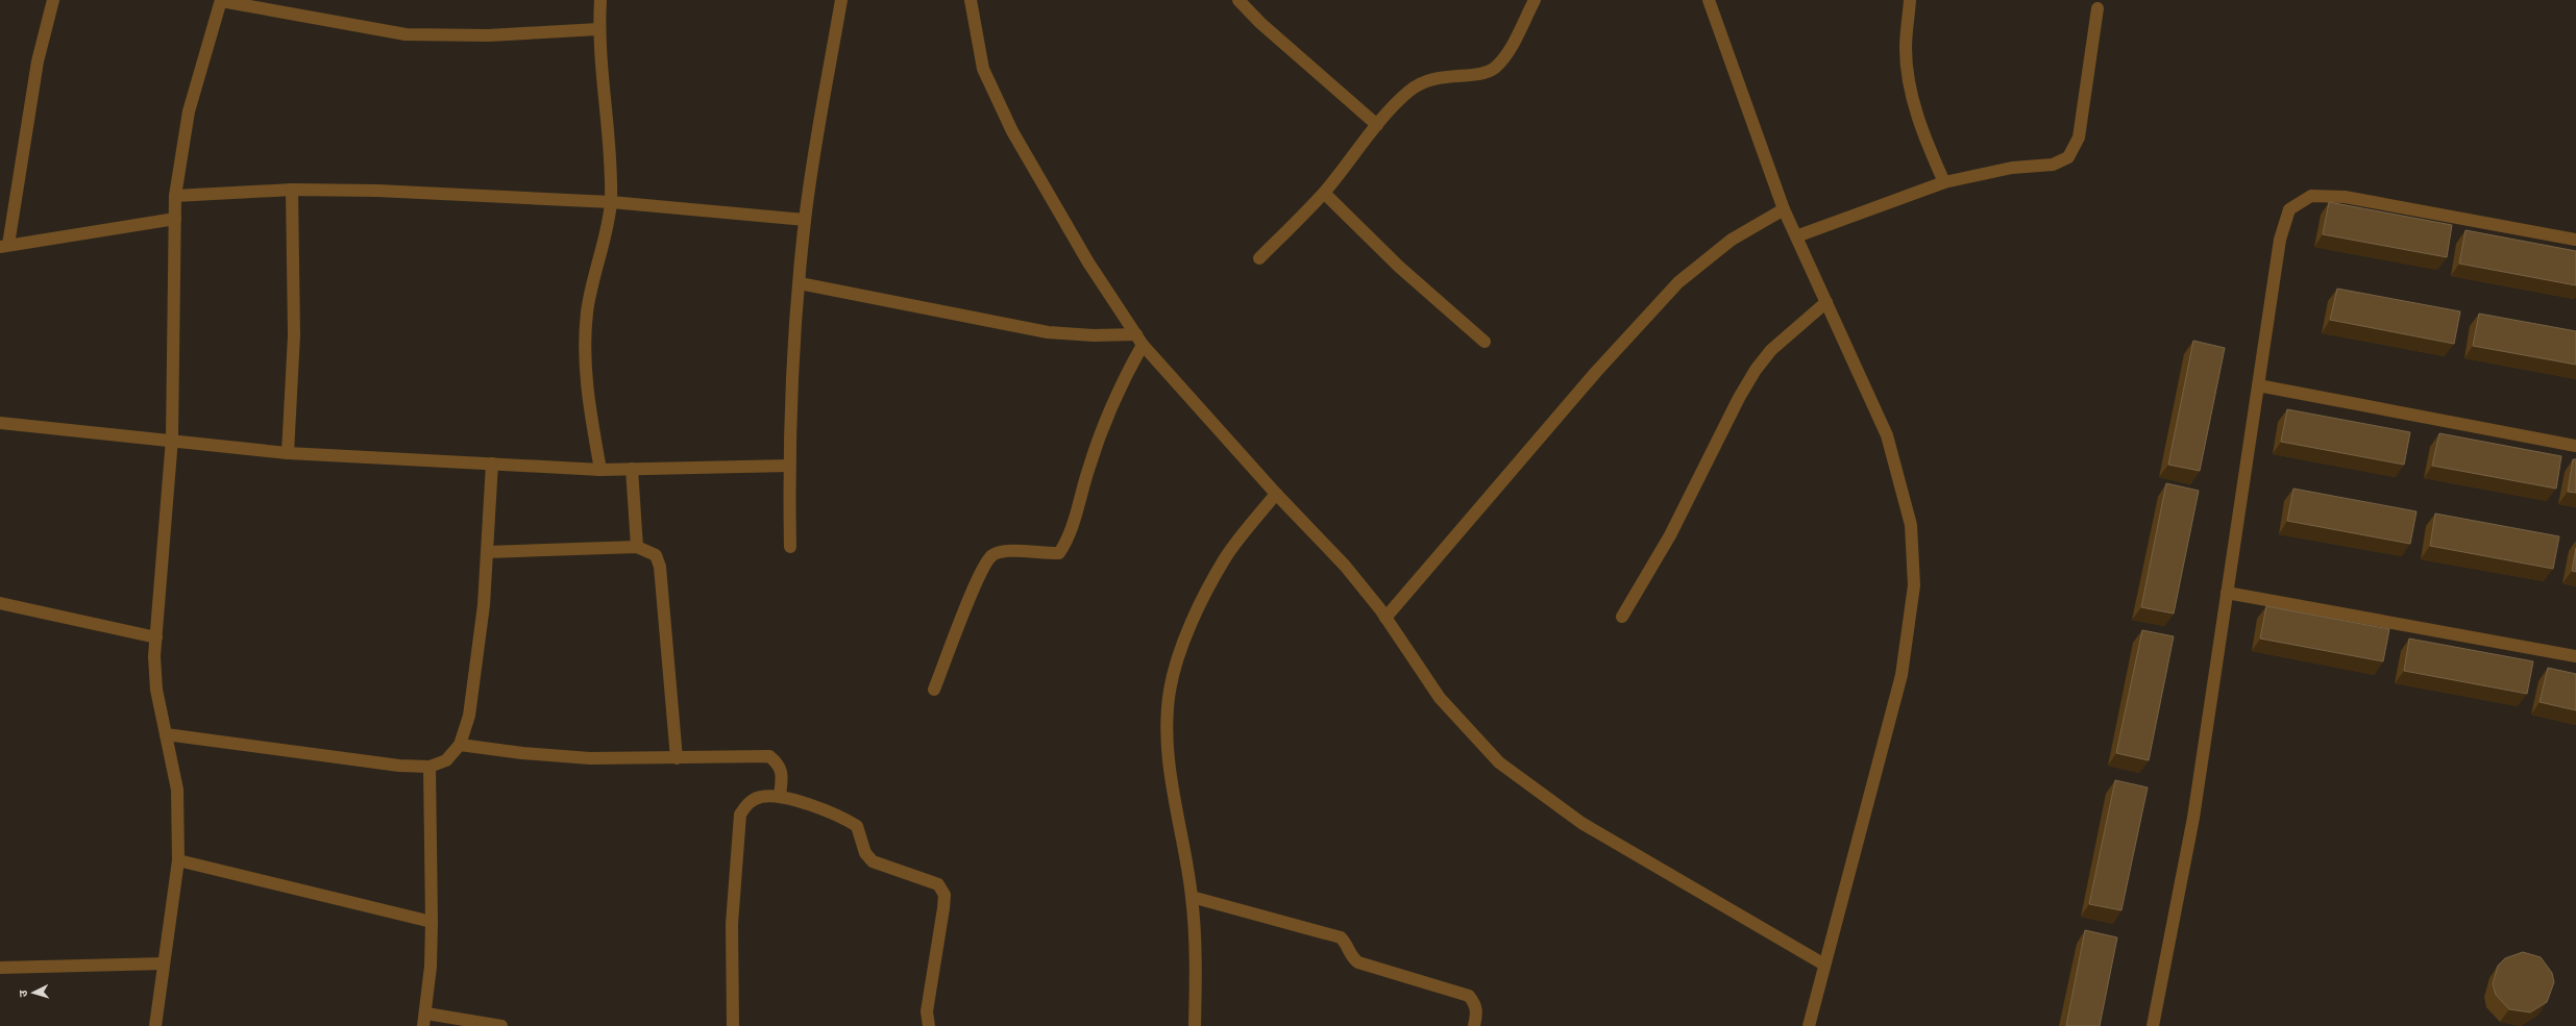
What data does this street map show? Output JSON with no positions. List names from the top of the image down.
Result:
{
  "north": "left"
}
